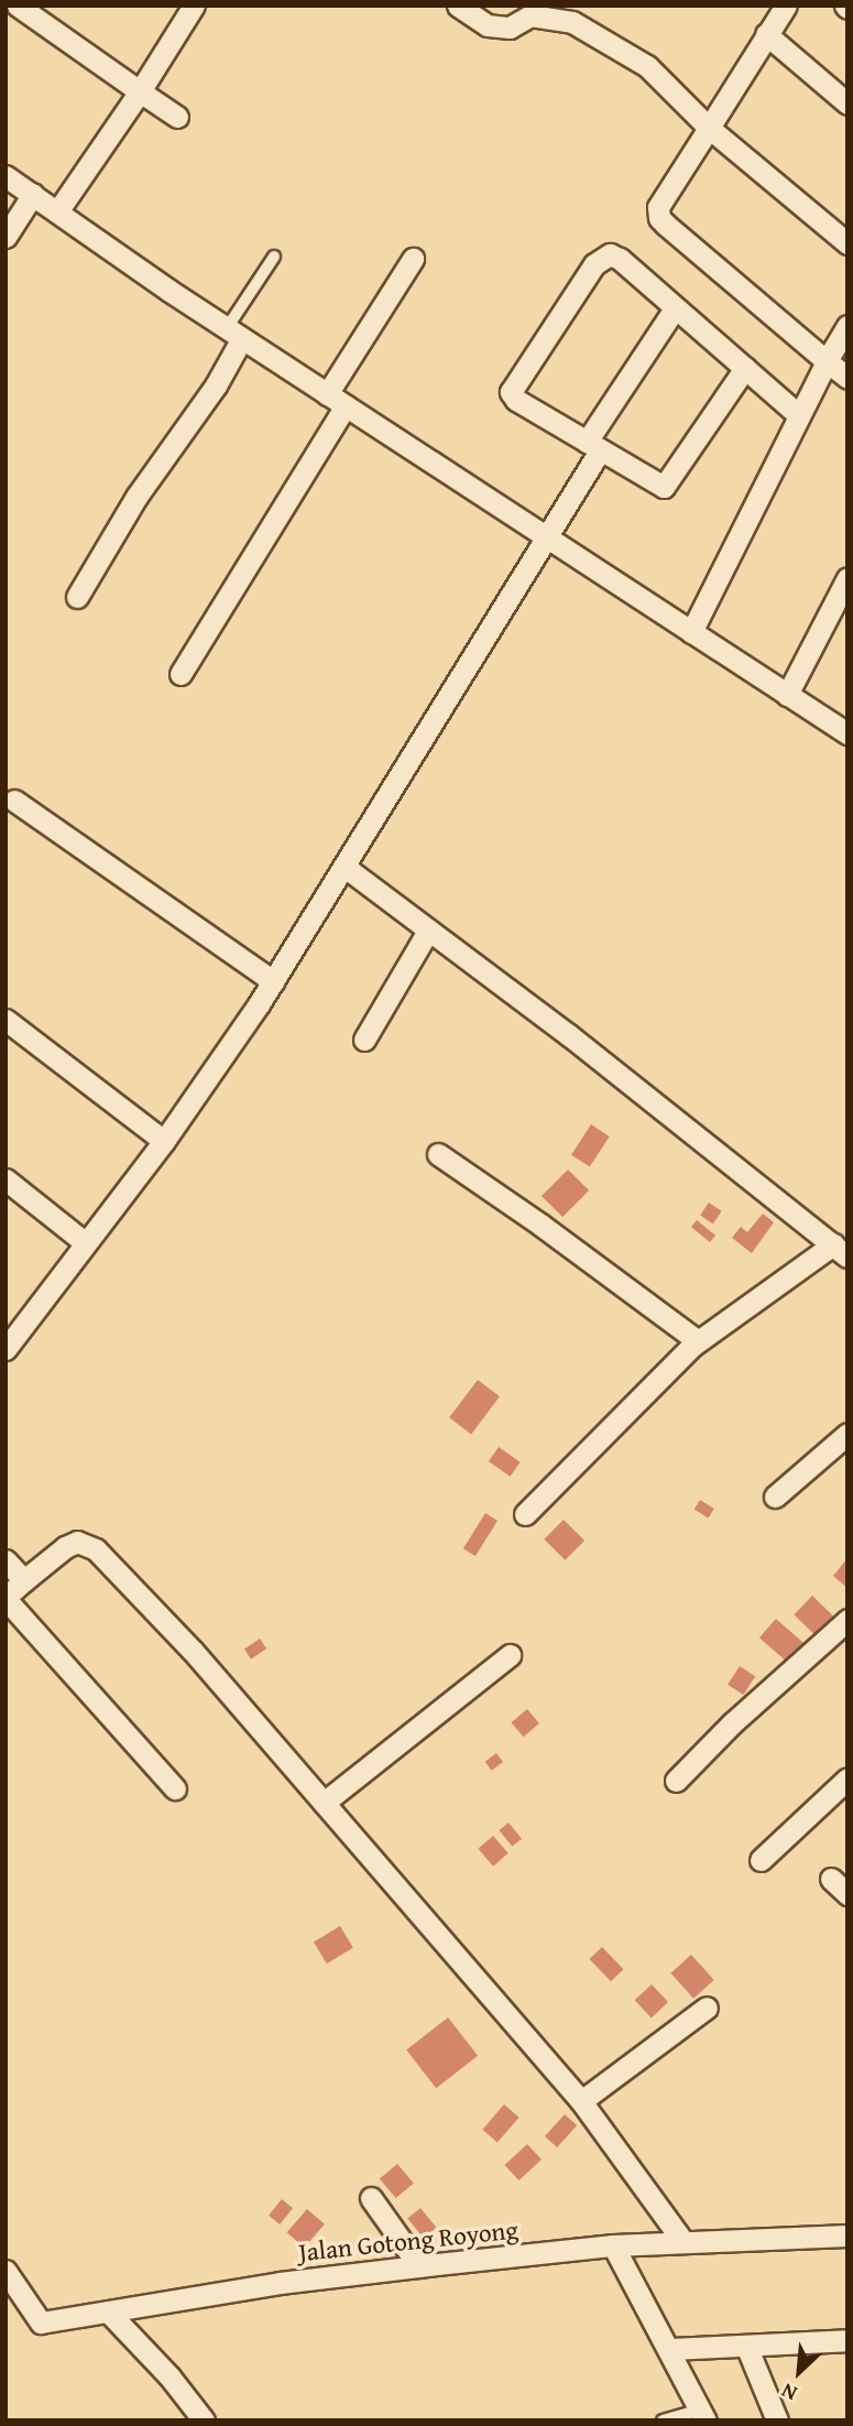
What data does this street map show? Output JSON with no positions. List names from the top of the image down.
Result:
{
  "streets": {
    "street": ["Jalan Gotong Royong"]
  },
  "north": "bottom left"
}
